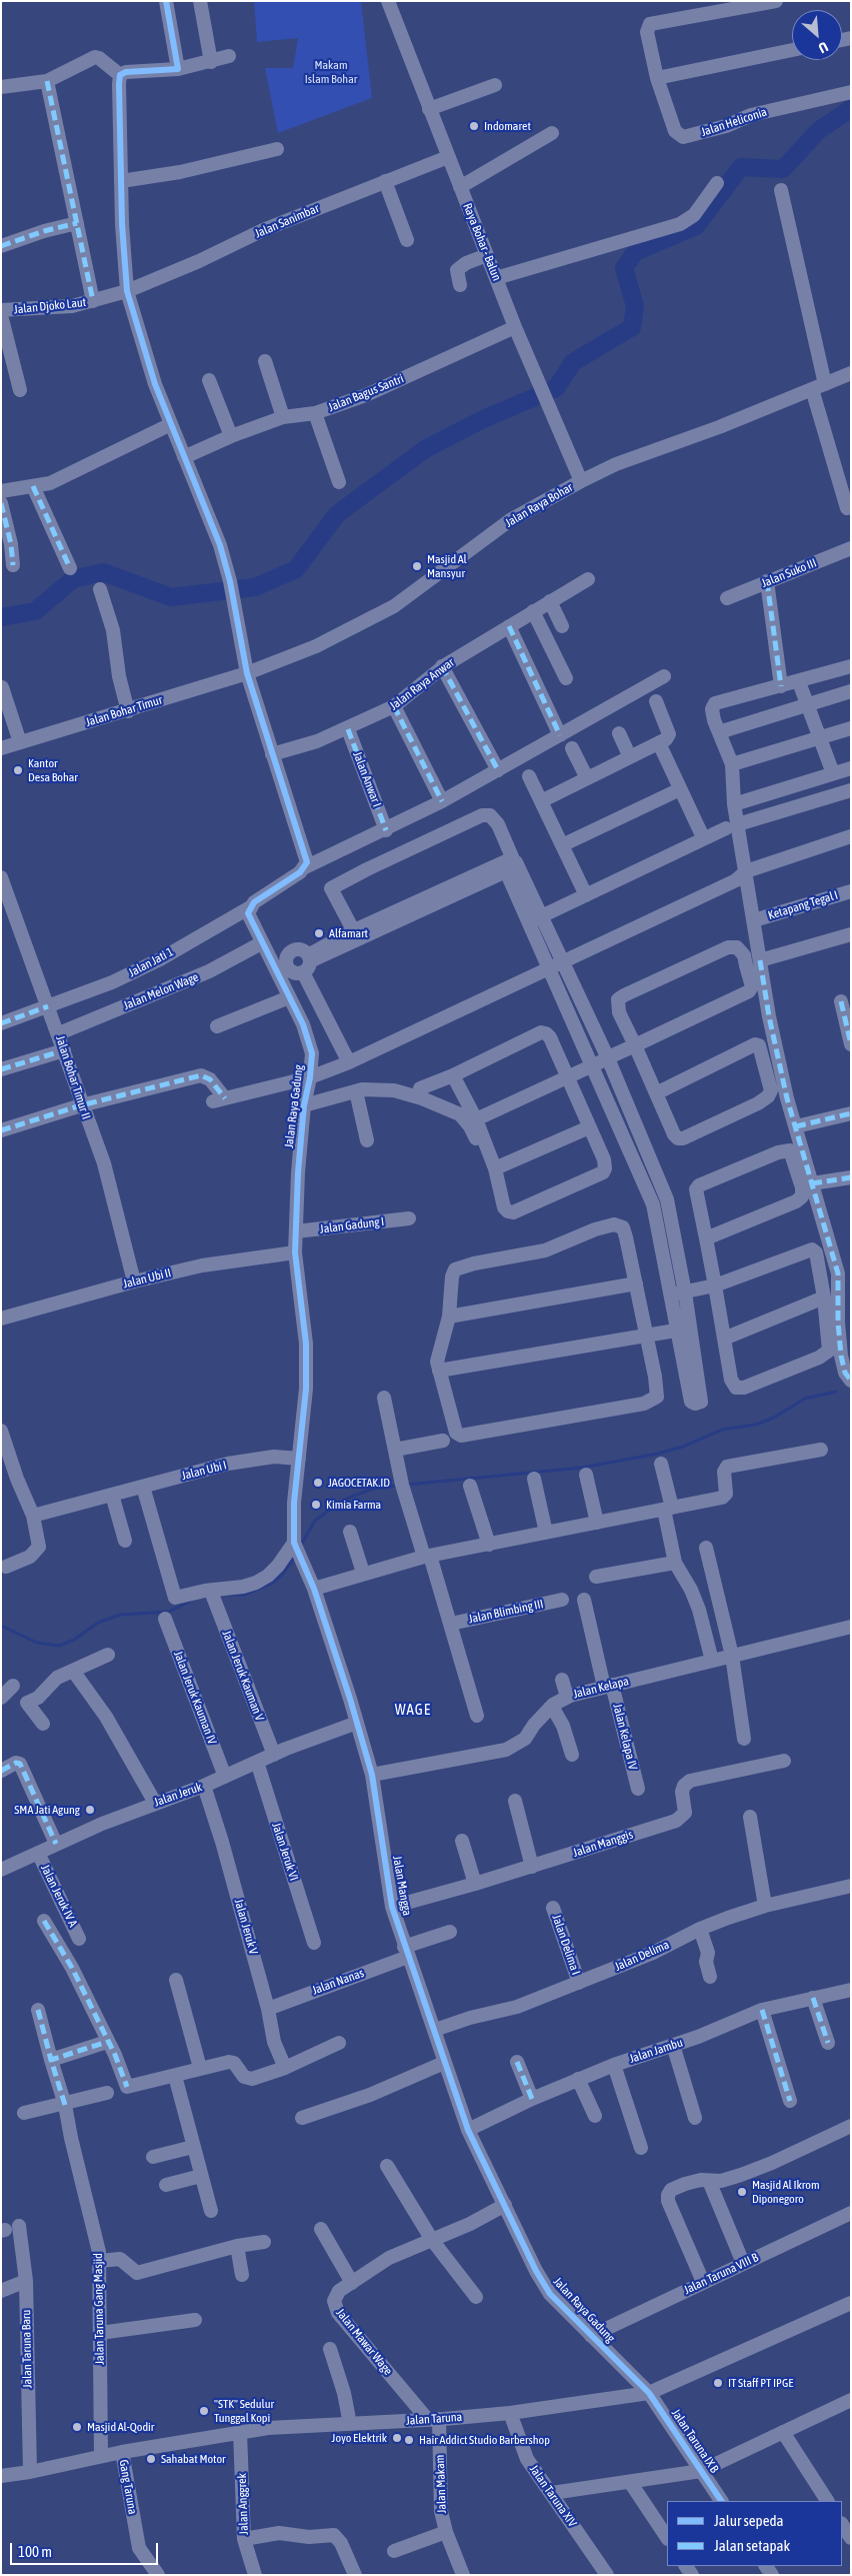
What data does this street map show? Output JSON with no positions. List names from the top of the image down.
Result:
{
  "streets": {
    "street": [
      "Jalan Heliconia",
      "Jalan Sanimbar",
      "Raya Bohar - Balun",
      "Jalan Djoko Laut",
      "Jalan Bagus Santri",
      "Jalan Raya Bohar",
      "Jalan Suko III",
      "Jalan Raya Anwar",
      "Jalan Bohar Timur",
      "Jalan Anwar I",
      "Ketapang Tegal I",
      "Jalan Jati 1",
      "Jalan Melon Wage",
      "Jalan Bohar Timur II",
      "Jalan Raya Gadung",
      "Jalan Gadung I",
      "Jalan Ubi II",
      "Jalan Ubi I",
      "Jalan Blimbing III",
      "Jalan Jeruk Kauman V",
      "Jalan Kelapa",
      "Jalan Jeruk Kauman IV",
      "Jalan Kelapa IV",
      "Jalan Jeruk",
      "Jalan Manggis",
      "Jalan Jeruk VI",
      "Jalan Mangga",
      "Jalan Jeruk IV A",
      "Jalan Jeruk V",
      "Jalan Delima I",
      "Jalan Delima",
      "Jalan Nanas",
      "Jalan Jambu",
      "Jalan Taruna VIII B",
      "Jalan Taruna Gang Masjid",
      "Jalan Mawar Wage",
      "Jalan Taruna Baru",
      "Jalan Taruna",
      "Jalan Taruna IX B",
      "Jalan Makam",
      "Gang Taruna",
      "Jalan Taruna XIV",
      "Jalan Anggrek"
    ]
  },
  "crossings": [
    ["Jalan Sanimbar", "Raya Bohar - Balun"],
    ["Jalan Sanimbar", "Jalan Djoko Laut"],
    ["Raya Bohar - Balun", "Jalan Bagus Santri"],
    ["Raya Bohar - Balun", "Jalan Raya Bohar"],
    ["Jalan Raya Bohar", "Jalan Bohar Timur"],
    ["Jalan Raya Anwar", "Jalan Anwar I"],
    ["Jalan Jati 1", "Jalan Bohar Timur II"],
    ["Jalan Jati 1", "Jalan Raya Gadung"],
    ["Jalan Melon Wage", "Jalan Bohar Timur II"],
    ["Jalan Melon Wage", "Jalan Raya Gadung"],
    ["Jalan Bohar Timur II", "Jalan Ubi II"],
    ["Jalan Raya Gadung", "Jalan Gadung I"],
    ["Jalan Raya Gadung", "Jalan Ubi II"],
    ["Jalan Raya Gadung", "Jalan Ubi I"],
    ["Jalan Raya Gadung", "Jalan Mangga"],
    ["Jalan Raya Gadung", "Jalan Taruna VIII B"],
    ["Jalan Raya Gadung", "Jalan Mawar Wage"],
    ["Jalan Raya Gadung", "Jalan Taruna"],
    ["Jalan Raya Gadung", "Jalan Taruna IX B"],
    ["Jalan Jeruk Kauman V", "Jalan Jeruk"],
    ["Jalan Kelapa", "Jalan Kelapa IV"],
    ["Jalan Kelapa", "Jalan Mangga"],
    ["Jalan Jeruk Kauman IV", "Jalan Jeruk"],
    ["Jalan Jeruk", "Jalan Jeruk VI"],
    ["Jalan Jeruk", "Jalan Mangga"],
    ["Jalan Jeruk", "Jalan Jeruk IV A"],
    ["Jalan Jeruk", "Jalan Jeruk V"],
    ["Jalan Manggis", "Jalan Mangga"],
    ["Jalan Mangga", "Jalan Delima"],
    ["Jalan Mangga", "Jalan Nanas"],
    ["Jalan Mangga", "Jalan Jambu"],
    ["Jalan Mangga", "Jalan Mawar Wage"],
    ["Jalan Jeruk V", "Jalan Nanas"],
    ["Jalan Delima I", "Jalan Delima"],
    ["Jalan Taruna Gang Masjid", "Jalan Taruna"],
    ["Jalan Mawar Wage", "Jalan Taruna"],
    ["Jalan Mawar Wage", "Jalan Makam"],
    ["Jalan Taruna Baru", "Jalan Taruna"],
    ["Jalan Taruna", "Jalan Taruna IX B"],
    ["Jalan Taruna", "Jalan Makam"],
    ["Jalan Taruna", "Gang Taruna"],
    ["Jalan Taruna", "Jalan Taruna XIV"],
    ["Jalan Taruna", "Jalan Anggrek"]
  ],
  "districts": ["WAGE"],
  "parks": ["Makam Islam Bohar"],
  "places": [
    "Indomaret",
    "Masjid Al Mansyur",
    "Kantor Desa Bohar",
    "Alfamart",
    "JAGOCETAK.ID",
    "Kimia Farma",
    "SMA Jati Agung",
    "Masjid Al Ikrom Diponegoro",
    "IT Staff PT IPGE",
    "\"STK\" Sedulur Tunggal Kopi",
    "Masjid Al-Qodir",
    "Joyo Elektrik",
    "Hair Addict Studio Barbershop",
    "Sahabat Motor"
  ],
  "legend": ["Jalur sepeda", "Jalan setapak"],
  "scale_bar": "100 m",
  "north": "bottom right"
}
